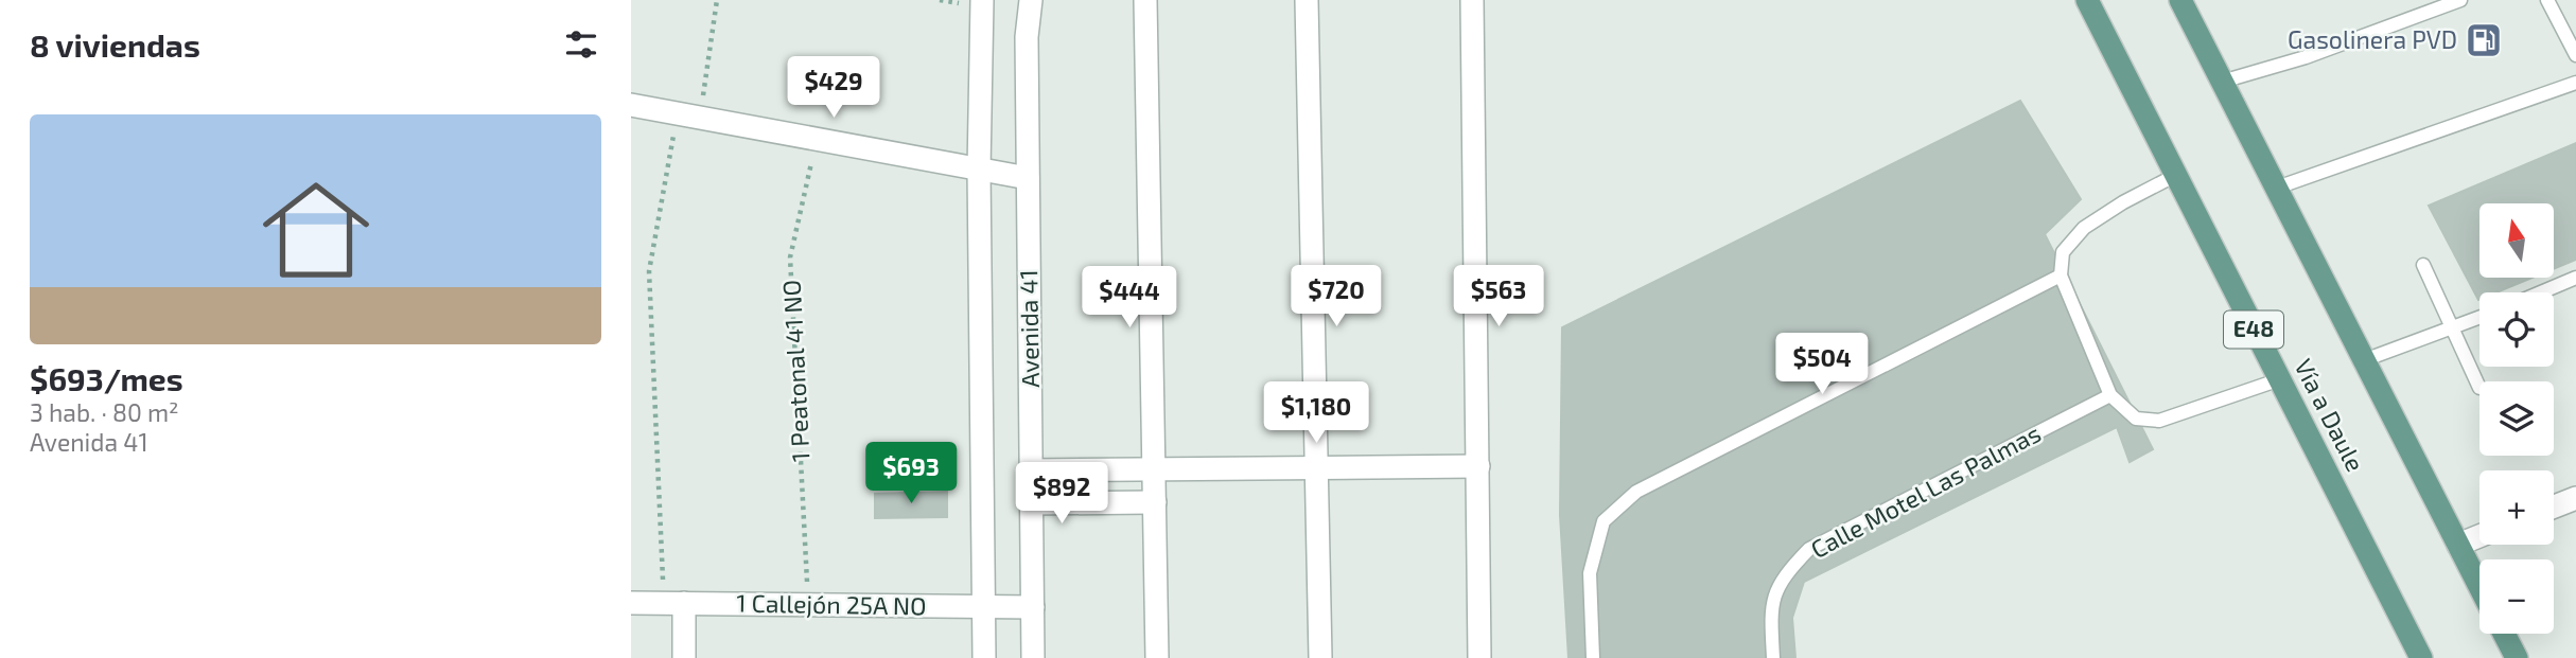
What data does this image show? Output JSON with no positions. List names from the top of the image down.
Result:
{
  "streets": {
    "main road": ["E48", "Vía a Daule"],
    "street": ["Avenida 41", "1 Callejón 25A NO"],
    "lane": ["Calle Motel Las Palmas"],
    "path": ["1 Peatonal 41 NO"]
  },
  "crossings": [
    ["Avenida 41", "1 Callejón 25A NO"],
    ["1 Peatonal 41 NO", "1 Callejón 25A NO"]
  ],
  "places": {
    "fuel station": ["Gasolinera PVD"]
  },
  "north": "top",
  "page": {
    "heading": "8 viviendas",
    "price": [
      "$429",
      "$720",
      "$563",
      "$444",
      "$504",
      "$1,180",
      "$693",
      "$892"
    ],
    "list": [
      {
        "name": "$693/mes",
        "note": "3 hab. · 80 m² · Avenida 41"
      }
    ],
    "map_buttons": ["+", "−"]
  }
}
